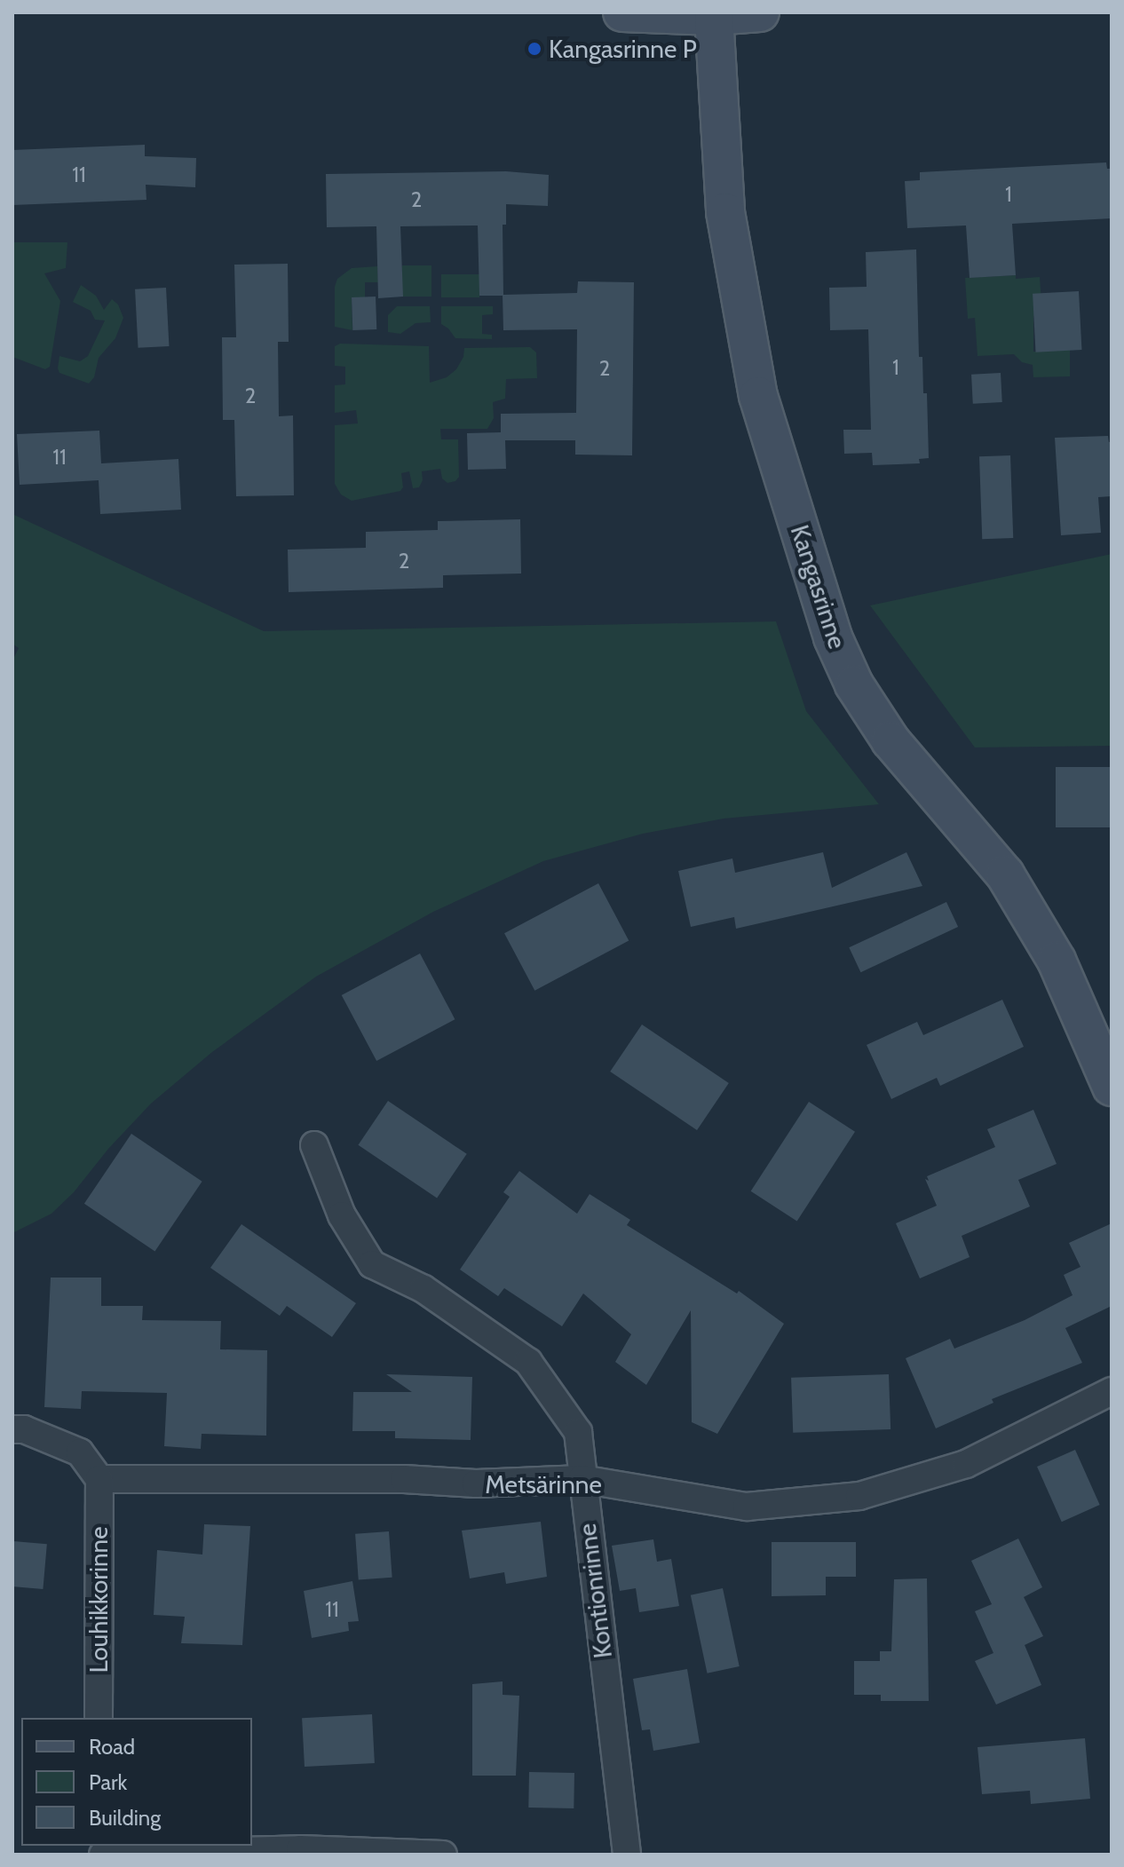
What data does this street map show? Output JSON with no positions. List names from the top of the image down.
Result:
{
  "streets": {
    "street": [
      "Kangasrinne",
      "Metsärinne",
      "Kontionrinne",
      "Louhikkorinne"
    ]
  },
  "crossings": [
    ["Metsärinne", "Kontionrinne"],
    ["Metsärinne", "Louhikkorinne"]
  ],
  "places": ["Kangasrinne P"],
  "house_numbers": [
    "11",
    "1",
    "2",
    "1",
    "2",
    "2",
    "11",
    "2",
    "11"
  ],
  "legend": ["Road", "Park", "Building"]
}
